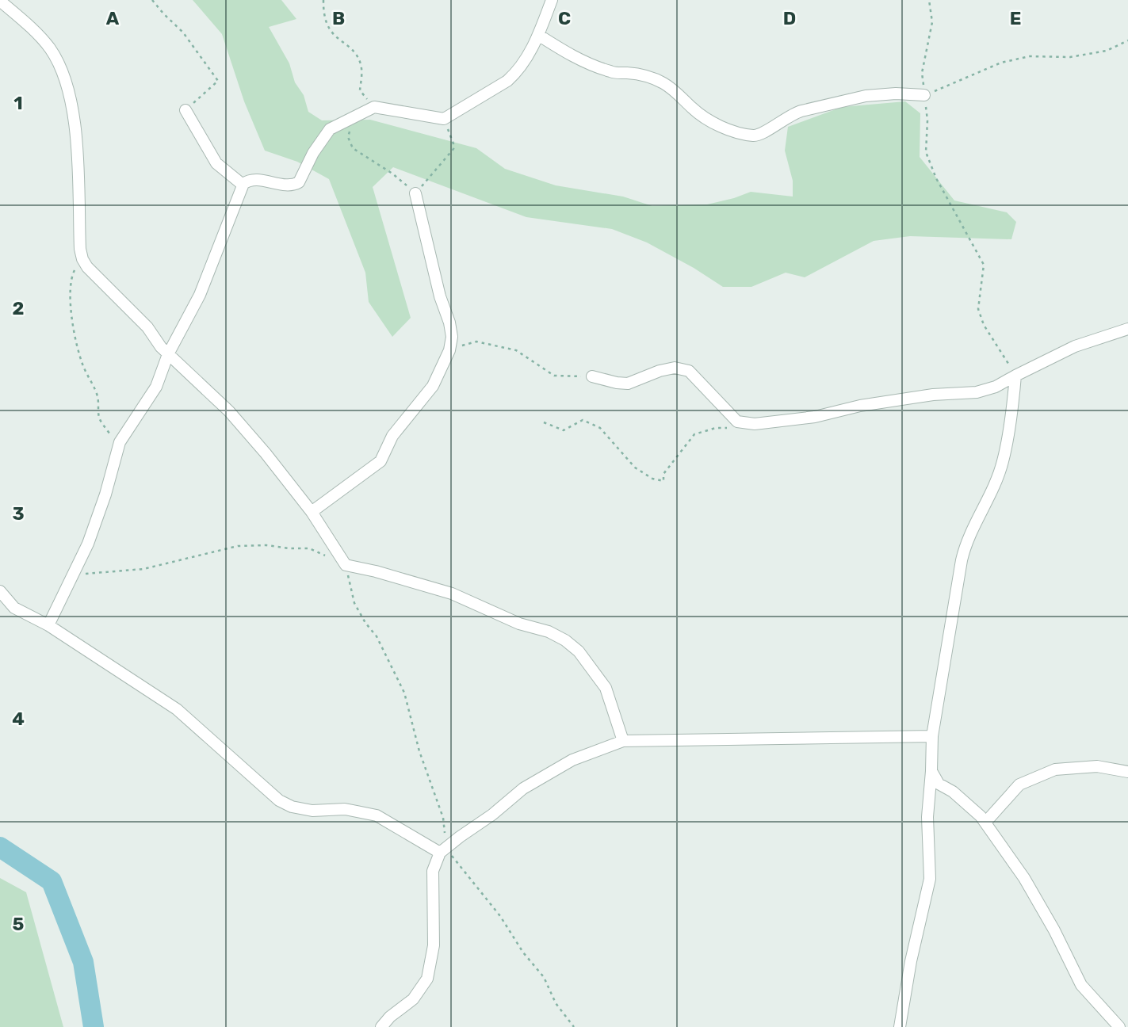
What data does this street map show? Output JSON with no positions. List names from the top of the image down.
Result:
{
  "grid": {
    "columns": [
      "A",
      "B",
      "C",
      "D",
      "E"
    ],
    "rows": [
      "1",
      "2",
      "3",
      "4",
      "5"
    ]
  }
}
